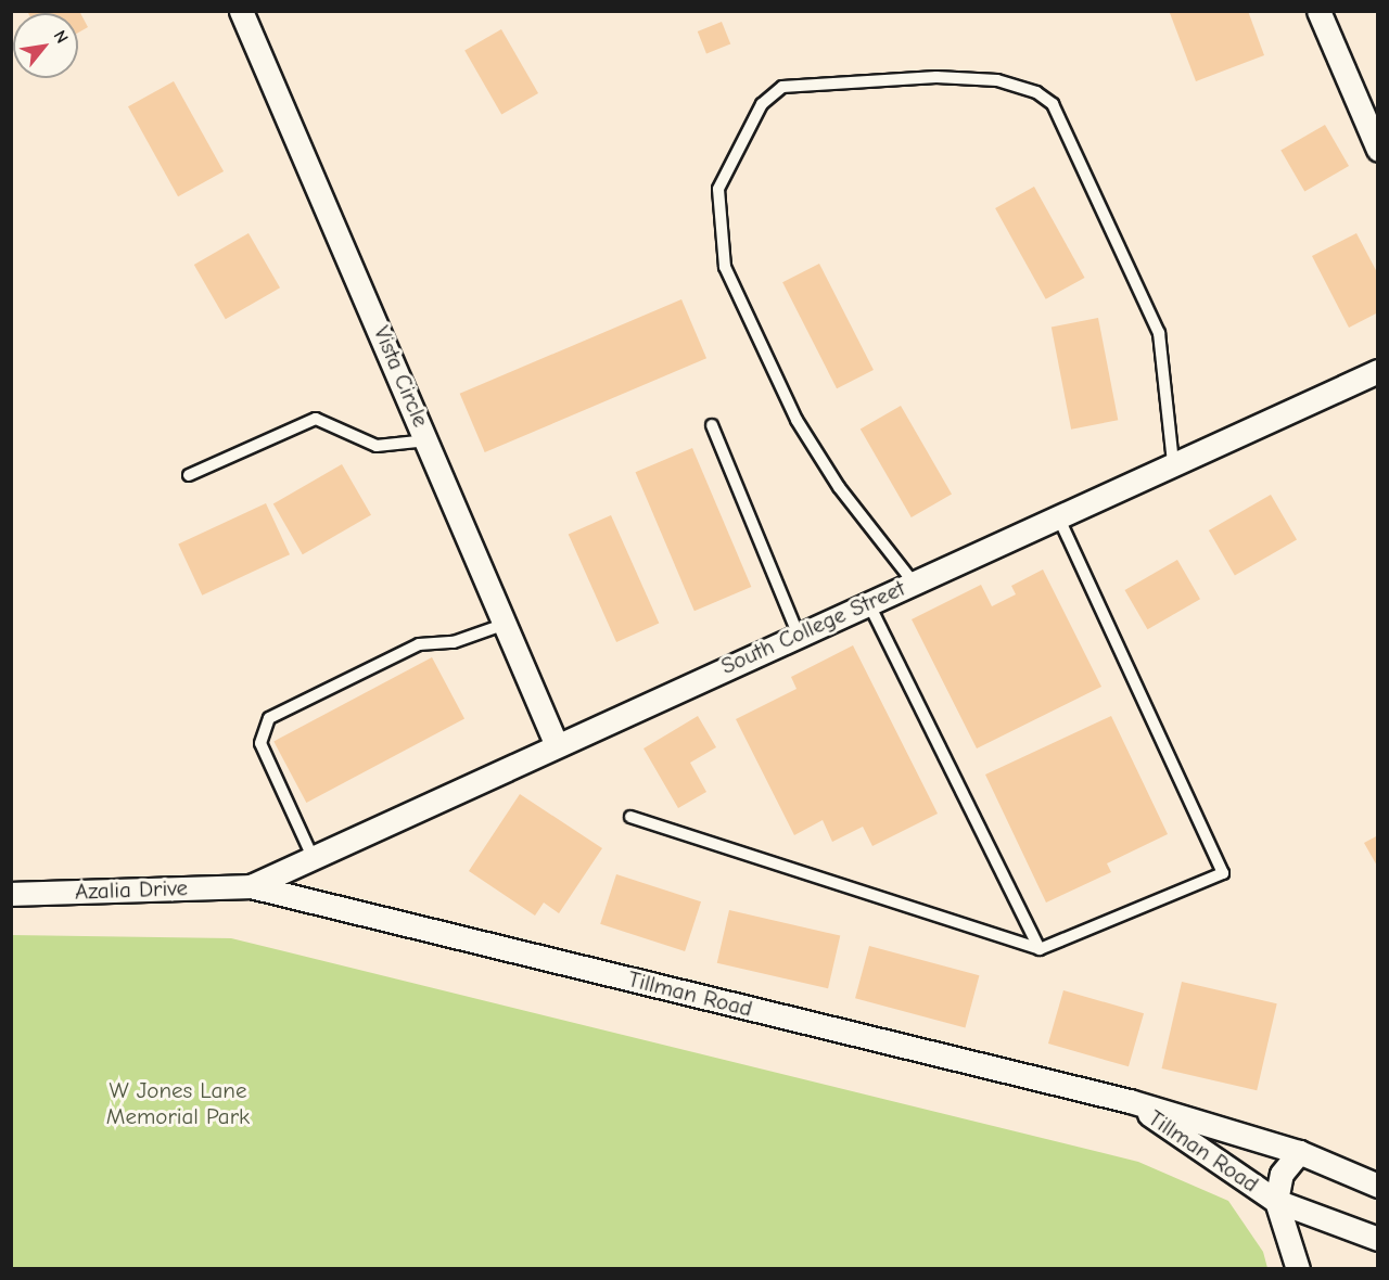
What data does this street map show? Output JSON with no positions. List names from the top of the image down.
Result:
{
  "streets": {
    "street": [
      "Vista Circle",
      "South College Street",
      "Azalia Drive",
      "Tillman Road"
    ]
  },
  "crossings": [
    ["Vista Circle", "South College Street"],
    ["South College Street", "Azalia Drive"],
    ["South College Street", "Tillman Road"],
    ["Azalia Drive", "Tillman Road"]
  ],
  "parks": ["W Jones Lane Memorial Park"],
  "north": "top right"
}
